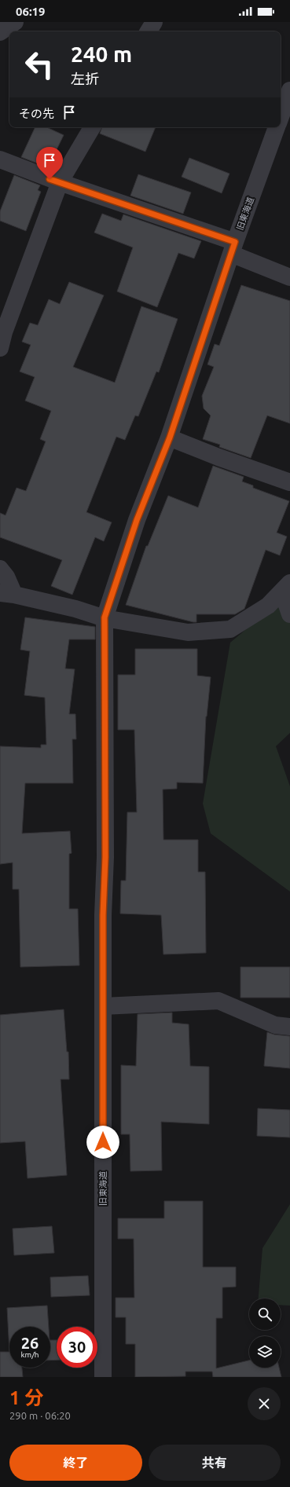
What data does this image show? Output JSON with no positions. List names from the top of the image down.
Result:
{
  "streets": {
    "street": ["旧東海道"]
  },
  "page": {
    "status": "06:19",
    "turn": ["240 m", "左折"],
    "then": "その先",
    "speed": "26 km/h",
    "limit": "30",
    "heading": ["1 分", "290 m · 06:20"],
    "buttons": ["終了", "共有"]
  }
}
